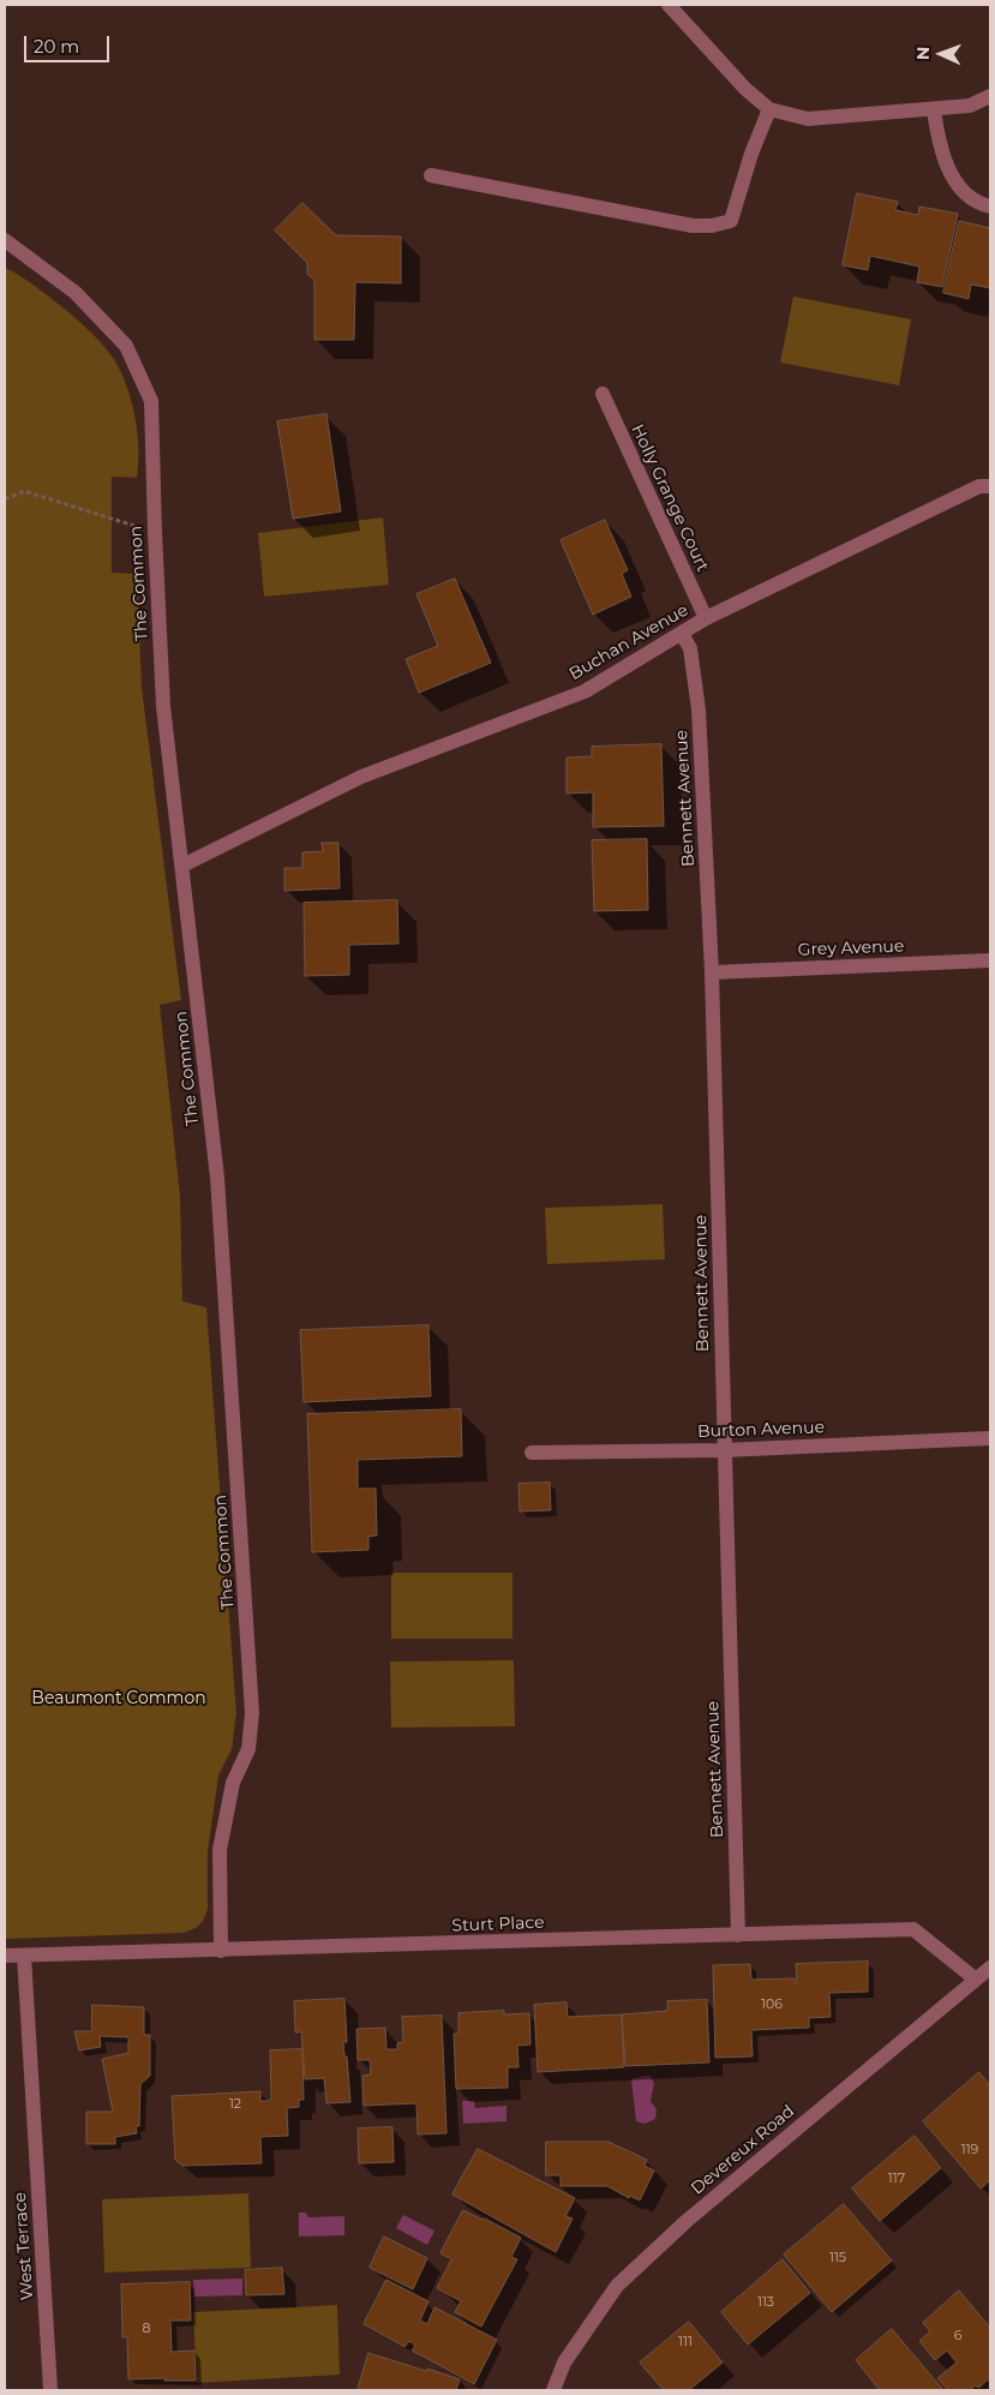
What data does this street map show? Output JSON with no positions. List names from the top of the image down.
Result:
{
  "streets": {
    "street": [
      "Holly Grange Court",
      "The Common",
      "Buchan Avenue",
      "Bennett Avenue",
      "Grey Avenue",
      "Burton Avenue",
      "Sturt Place",
      "Devereux Road",
      "West Terrace"
    ]
  },
  "crossings": [
    ["Holly Grange Court", "Buchan Avenue"],
    ["The Common", "Buchan Avenue"],
    ["The Common", "Sturt Place"],
    ["Buchan Avenue", "Bennett Avenue"],
    ["Bennett Avenue", "Grey Avenue"],
    ["Bennett Avenue", "Burton Avenue"],
    ["Bennett Avenue", "Sturt Place"],
    ["Sturt Place", "Devereux Road"],
    ["Sturt Place", "West Terrace"]
  ],
  "parks": ["Beaumont Common"],
  "house_numbers": [
    "106",
    "12",
    "119",
    "117",
    "115",
    "113",
    "8",
    "6",
    "111"
  ],
  "scale_bar": "20 m",
  "north": "left"
}
